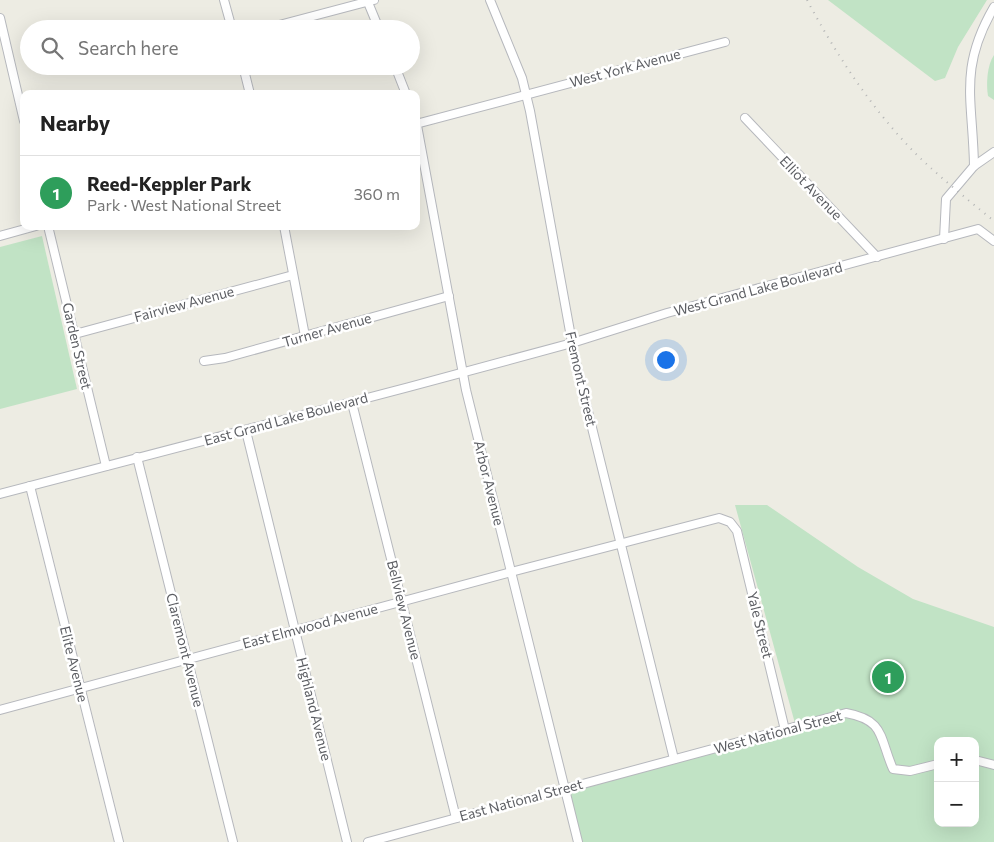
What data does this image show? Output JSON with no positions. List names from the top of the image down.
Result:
{
  "streets": {
    "street": [
      "West York Avenue",
      "Elliot Avenue",
      "West Grand Lake Boulevard",
      "Fairview Avenue",
      "Turner Avenue",
      "Garden Street",
      "Fremont Street",
      "East Grand Lake Boulevard",
      "Arbor Avenue",
      "Bellview Avenue",
      "Yale Street",
      "East Elmwood Avenue",
      "Claremont Avenue",
      "Elite Avenue",
      "Highland Avenue",
      "West National Street",
      "East National Street"
    ]
  },
  "crossings": [
    ["West York Avenue", "Fremont Street"],
    ["Elliot Avenue", "West Grand Lake Boulevard"],
    ["West Grand Lake Boulevard", "Fremont Street"],
    ["West Grand Lake Boulevard", "East Grand Lake Boulevard"],
    ["Fairview Avenue", "Garden Street"],
    ["Turner Avenue", "Arbor Avenue"],
    ["Garden Street", "East Grand Lake Boulevard"],
    ["Fremont Street", "East Grand Lake Boulevard"],
    ["Fremont Street", "East Elmwood Avenue"],
    ["Fremont Street", "West National Street"],
    ["Fremont Street", "East National Street"],
    ["East Grand Lake Boulevard", "Arbor Avenue"],
    ["East Grand Lake Boulevard", "Bellview Avenue"],
    ["East Grand Lake Boulevard", "Claremont Avenue"],
    ["East Grand Lake Boulevard", "Elite Avenue"],
    ["East Grand Lake Boulevard", "Highland Avenue"],
    ["Arbor Avenue", "East Elmwood Avenue"],
    ["Arbor Avenue", "East National Street"],
    ["Bellview Avenue", "East Elmwood Avenue"],
    ["Bellview Avenue", "East National Street"],
    ["Yale Street", "East Elmwood Avenue"],
    ["Yale Street", "West National Street"],
    ["East Elmwood Avenue", "Claremont Avenue"],
    ["East Elmwood Avenue", "Elite Avenue"],
    ["East Elmwood Avenue", "Highland Avenue"],
    ["West National Street", "East National Street"]
  ],
  "page": {
    "search": "Search here",
    "heading": "Nearby",
    "list": [
      {
        "mark": "1",
        "name": "Reed-Keppler Park",
        "note": "Park · West National Street",
        "value": "360 m"
      }
    ],
    "pins": "1",
    "map_buttons": ["+", "−"]
  }
}
